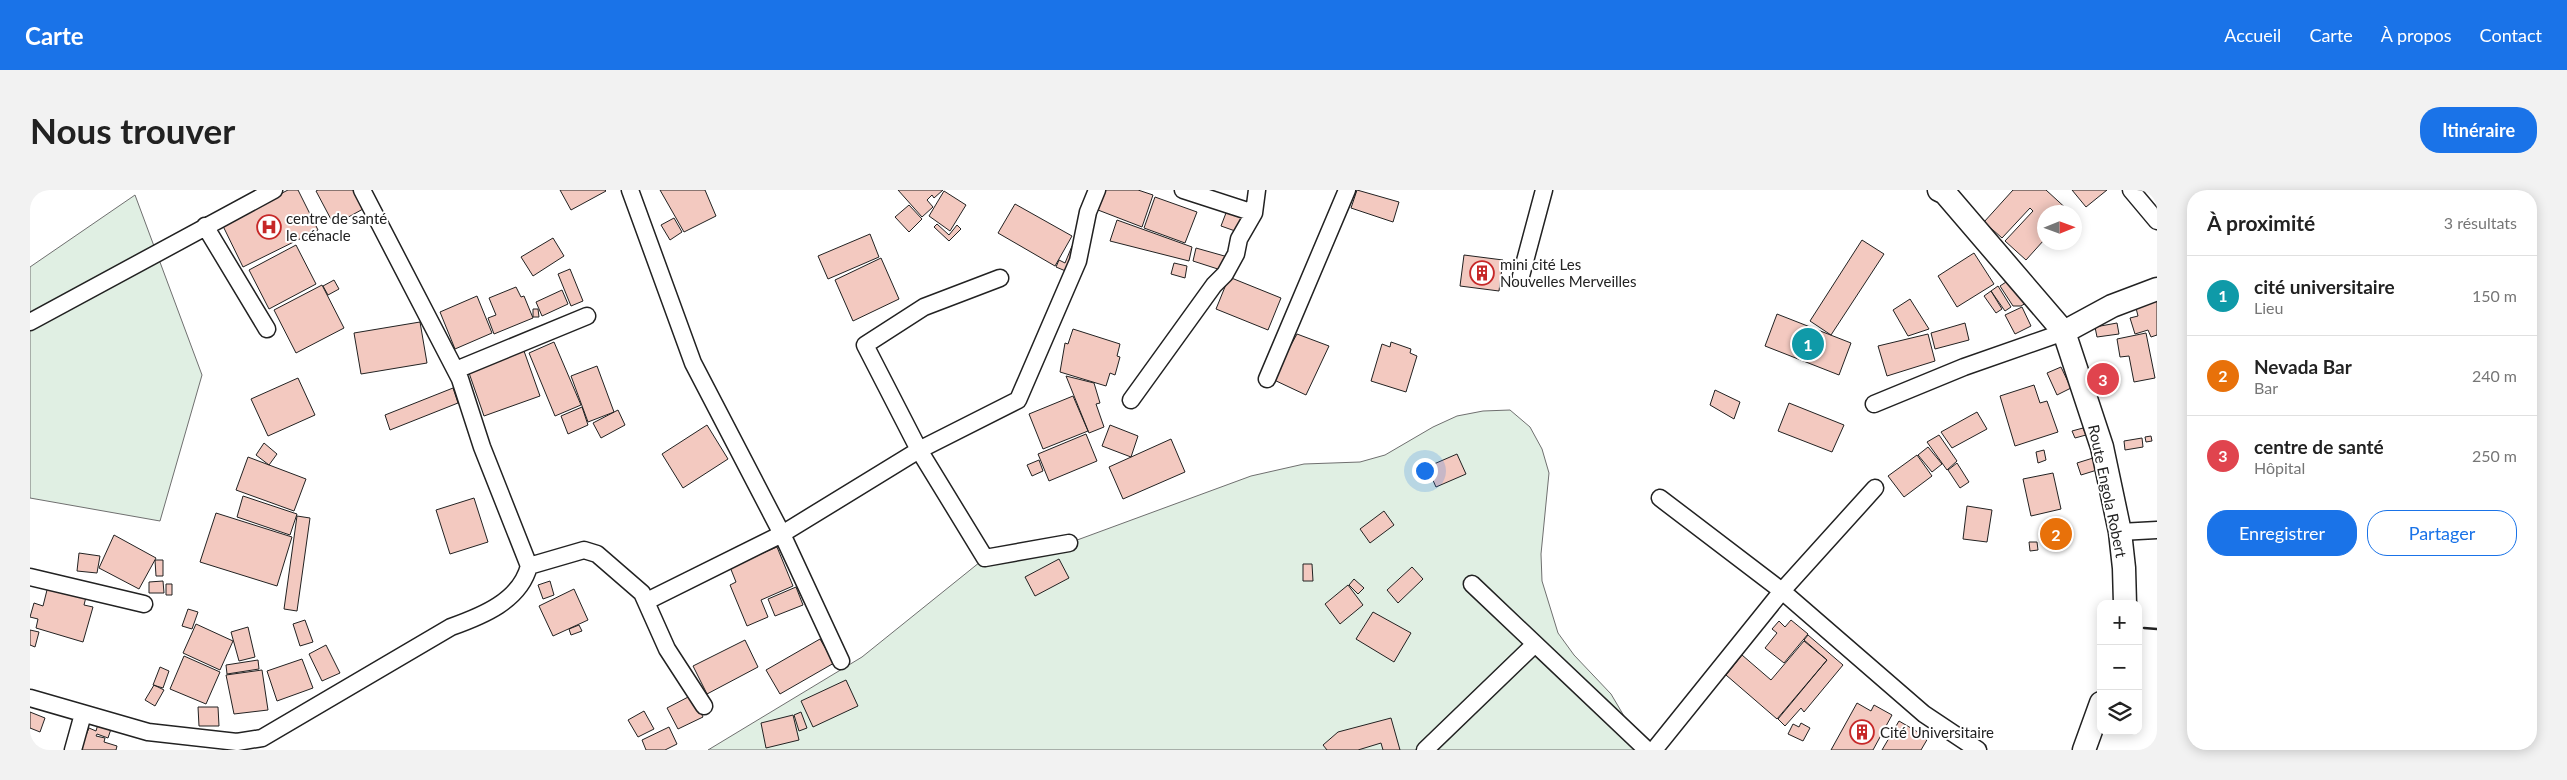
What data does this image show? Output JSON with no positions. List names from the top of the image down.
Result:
{
  "streets": {
    "street": ["Route Engola Robert"]
  },
  "places": {
    "hospital": ["centre de santé le cénacle"],
    "building": ["mini cité Les Nouvelles Merveilles", "Cité Universitaire"]
  },
  "north": "right",
  "page": {
    "header": "Carte",
    "nav": [
      "Accueil",
      "Carte",
      "À propos",
      "Contact"
    ],
    "buttons": [
      "Itinéraire",
      ["Enregistrer", "Partager"]
    ],
    "title": "Nous trouver",
    "heading": ["À proximité", "3 résultats"],
    "list": [
      {
        "mark": "1",
        "name": "cité universitaire",
        "note": "Lieu",
        "value": "150 m"
      },
      {
        "mark": "2",
        "name": "Nevada Bar",
        "note": "Bar",
        "value": "240 m"
      },
      {
        "mark": "3",
        "name": "centre de santé",
        "note": "Hôpital",
        "value": "250 m"
      }
    ],
    "pins": ["1", "3", "2"],
    "map_buttons": ["+", "−"]
  }
}
